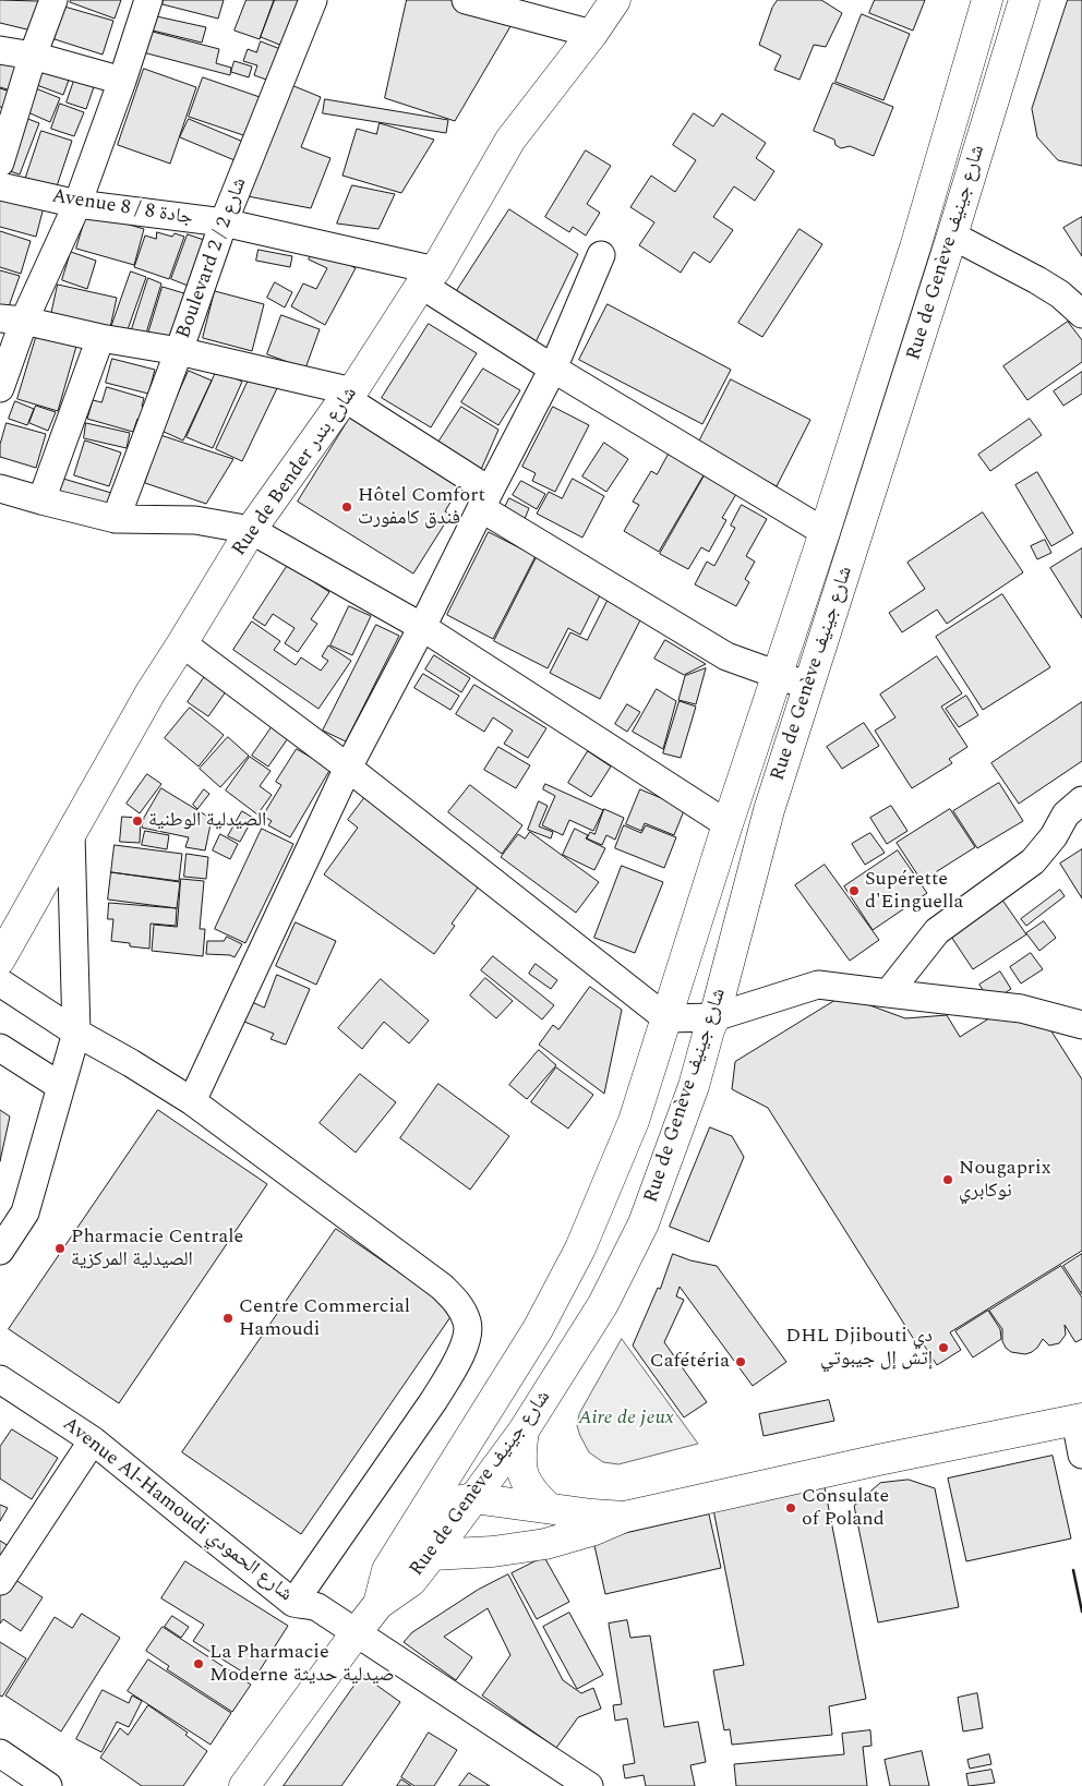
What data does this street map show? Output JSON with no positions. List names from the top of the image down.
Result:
{
  "streets": {
    "main road": ["Rue de Genève شارع جينيف", "Rue de Bender شارع بندر"],
    "street": ["Avenue 8 / جادة 8", "Boulevard 2 / شارع 2", "Avenue Al-Hamoudi شارع الحمودي"]
  },
  "crossings": [
    ["Avenue 8 / جادة 8", "Rue de Genève شارع جينيف"],
    ["Avenue 8 / جادة 8", "Boulevard 2 / شارع 2"],
    ["Avenue 8 / جادة 8", "Rue de Bender شارع بندر"]
  ],
  "parks": ["Aire de jeux"],
  "places": [
    "Hôtel Comfort فندق كامفورت",
    "الصيدلية الوطنية",
    "Supérette d'Einguella",
    "Nougaprix نوكابري",
    "Pharmacie Centrale الصيدلية المركزية",
    "Centre Commercial Hamoudi",
    "DHL Djibouti دي إتش إل جيبوتي",
    "Cafétéria",
    "Consulate of Poland",
    "La Pharmacie Moderne صيدلية حديثة"
  ]
}
